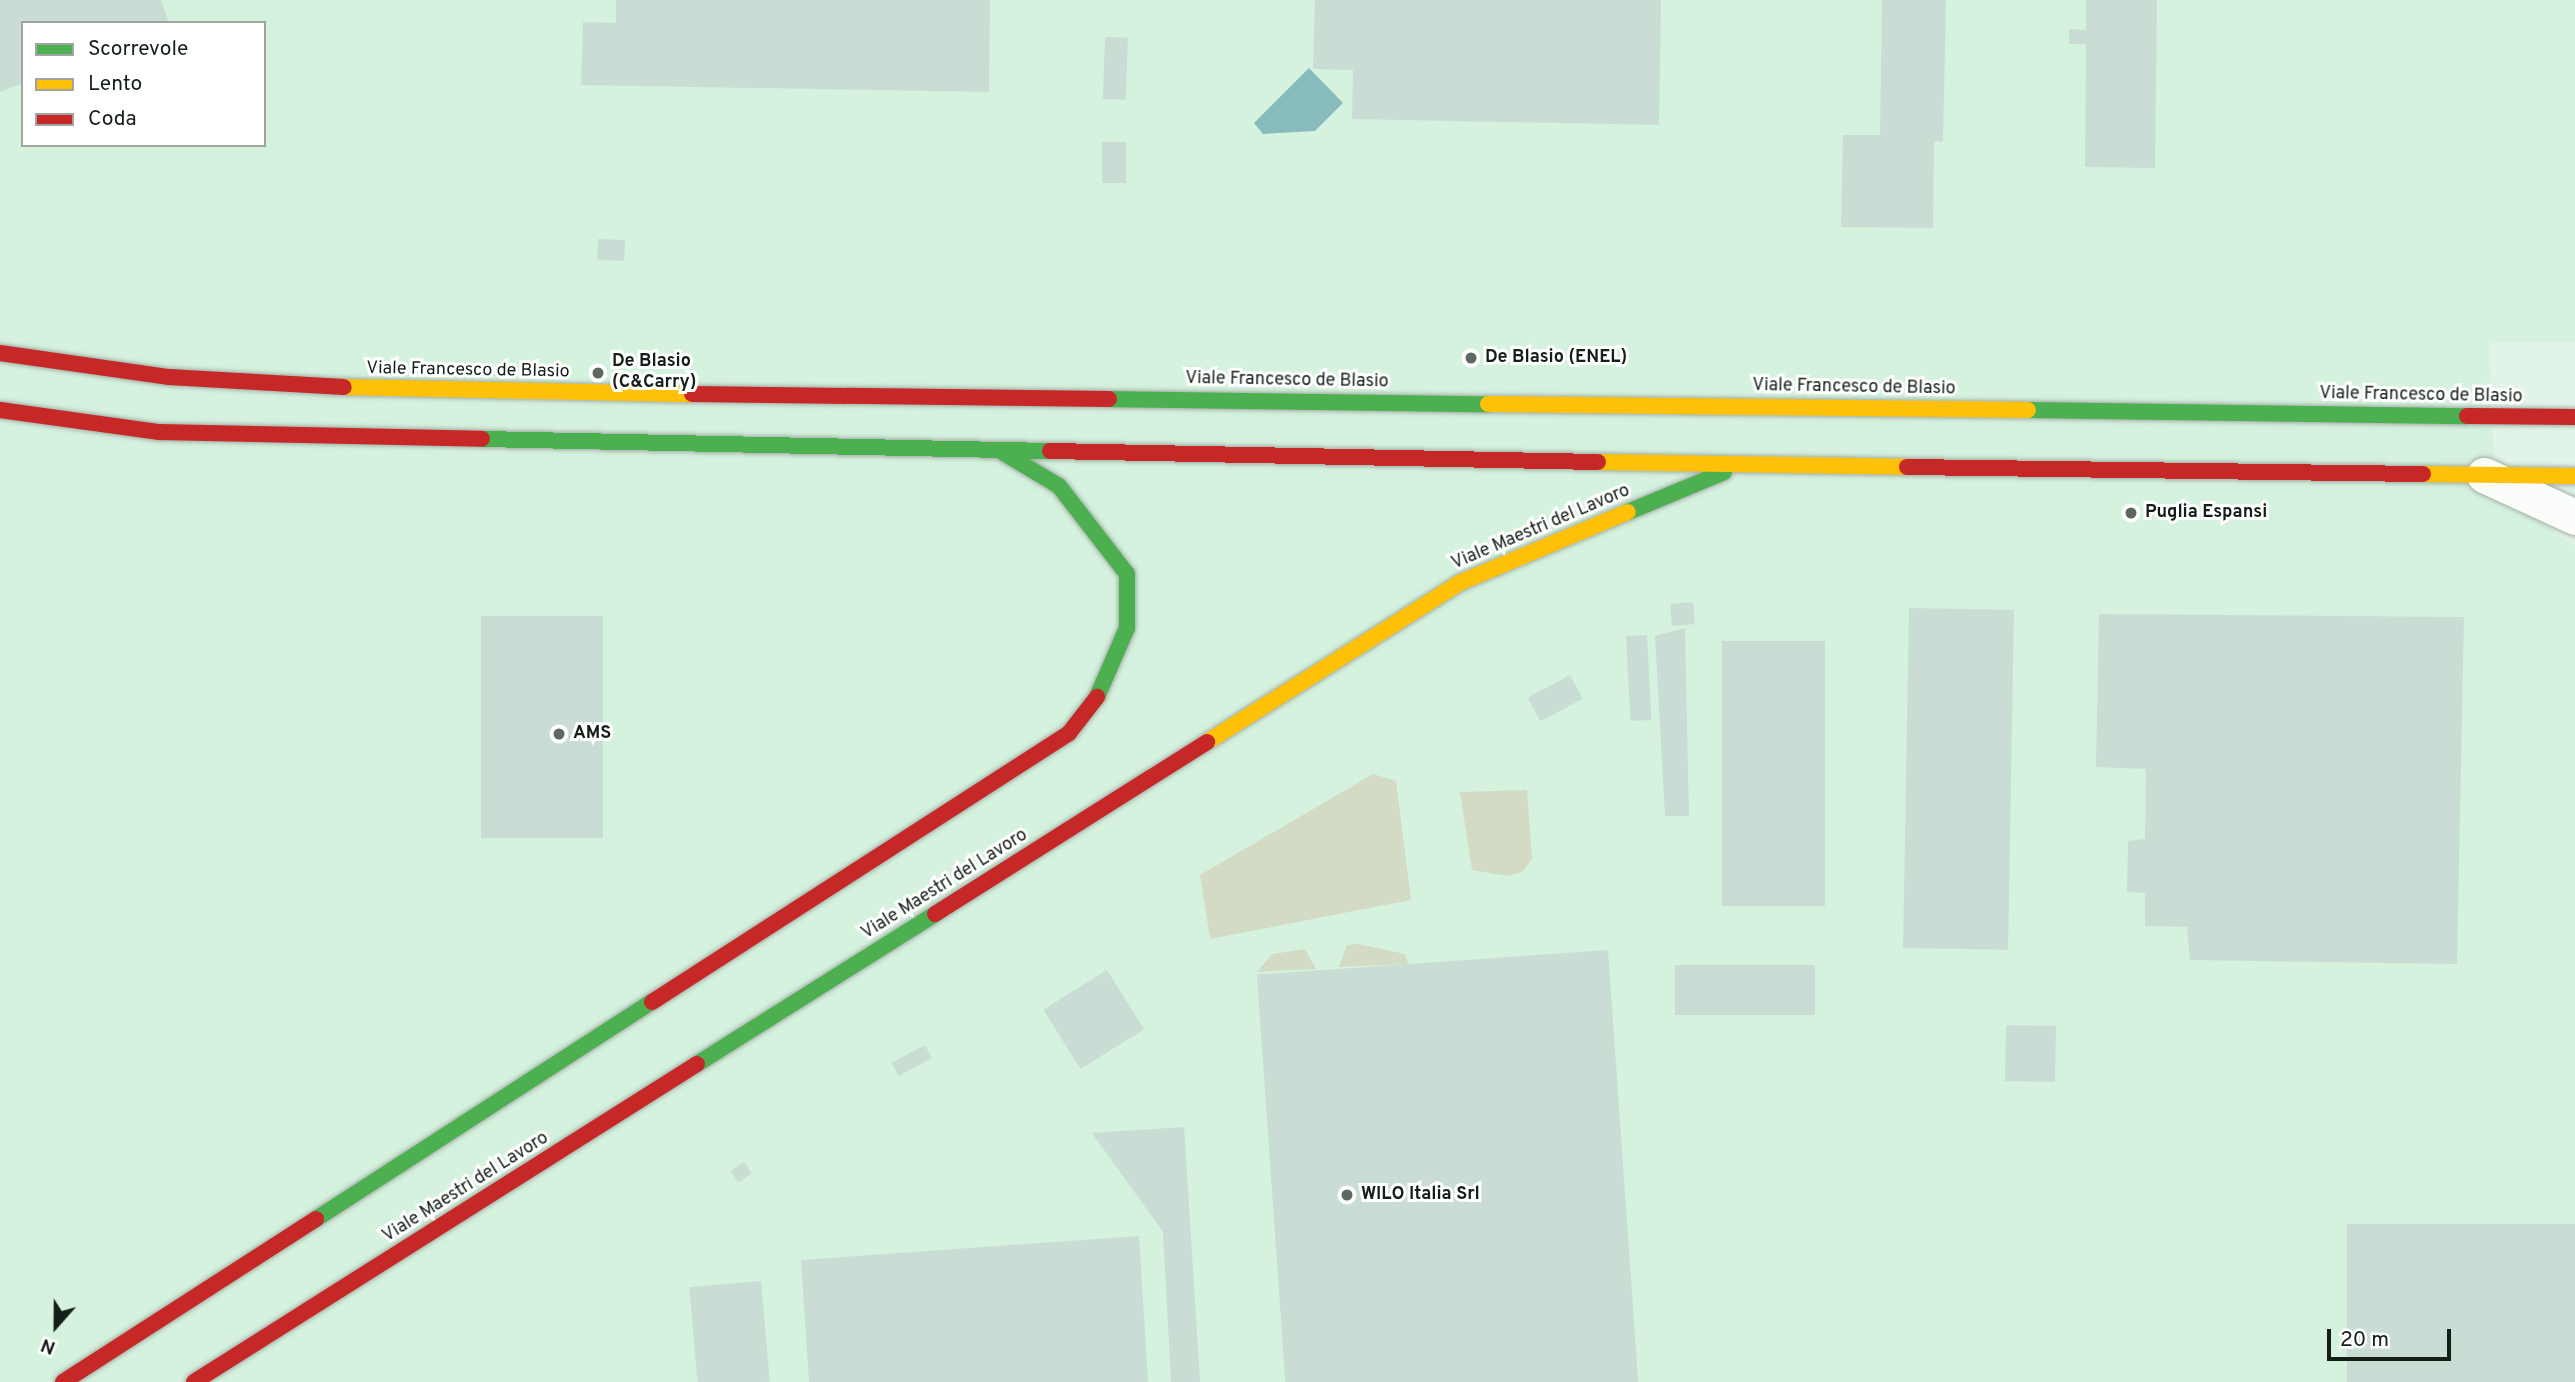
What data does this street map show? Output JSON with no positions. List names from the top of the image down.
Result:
{
  "streets": {
    "street": ["Viale Francesco de Blasio", "Viale Maestri del Lavoro"]
  },
  "places": [
    "De Blasio (ENEL)",
    "De Blasio (C&Carry)",
    "Puglia Espansi",
    "AMS",
    "WILO Italia Srl"
  ],
  "legend": ["Scorrevole", "Lento", "Coda"],
  "scale_bar": "20 m",
  "north": "bottom"
}
